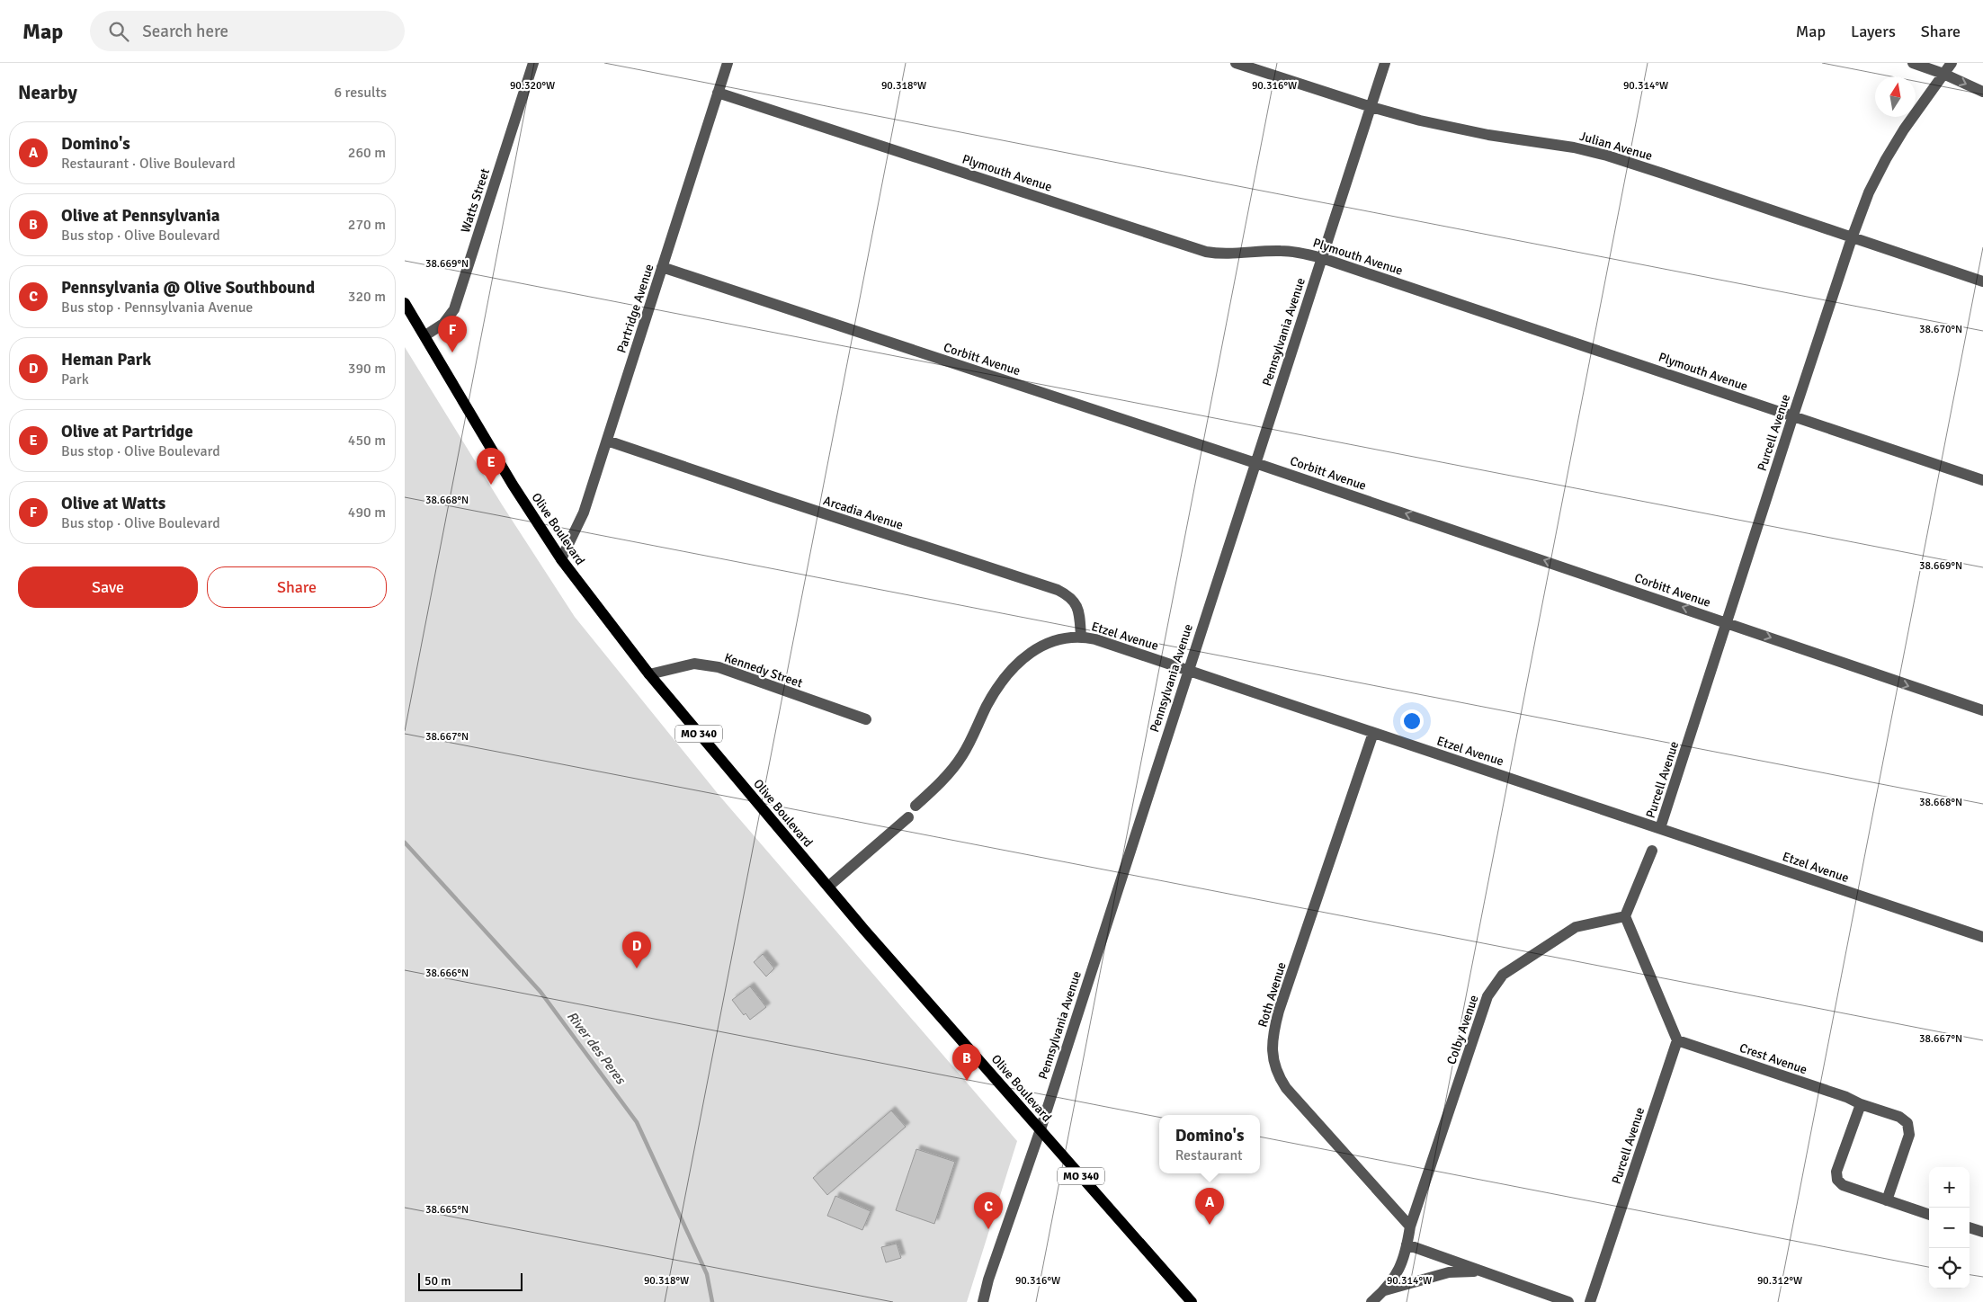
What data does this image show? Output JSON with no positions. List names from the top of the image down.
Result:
{
  "streets": {
    "main road": ["Olive Boulevard", "MO 340"],
    "street": [
      "Julian Avenue",
      "Plymouth Avenue",
      "Watts Street",
      "Partridge Avenue",
      "Pennsylvania Avenue",
      "Corbitt Avenue",
      "Purcell Avenue",
      "Arcadia Avenue",
      "Etzel Avenue",
      "Kennedy Street",
      "Roth Avenue",
      "Colby Avenue",
      "Crest Avenue"
    ]
  },
  "crossings": [
    ["Julian Avenue", "Pennsylvania Avenue"],
    ["Julian Avenue", "Purcell Avenue"],
    ["Plymouth Avenue", "Partridge Avenue"],
    ["Plymouth Avenue", "Pennsylvania Avenue"],
    ["Plymouth Avenue", "Purcell Avenue"],
    ["Watts Street", "Olive Boulevard"],
    ["Partridge Avenue", "Corbitt Avenue"],
    ["Partridge Avenue", "Arcadia Avenue"],
    ["Partridge Avenue", "Olive Boulevard"],
    ["Pennsylvania Avenue", "Corbitt Avenue"],
    ["Pennsylvania Avenue", "Olive Boulevard"],
    ["Pennsylvania Avenue", "Etzel Avenue"],
    ["Corbitt Avenue", "Purcell Avenue"],
    ["Purcell Avenue", "Etzel Avenue"],
    ["Purcell Avenue", "Crest Avenue"],
    ["Arcadia Avenue", "Etzel Avenue"],
    ["Olive Boulevard", "Kennedy Street"],
    ["Etzel Avenue", "Roth Avenue"],
    ["Roth Avenue", "Colby Avenue"]
  ],
  "water": ["River des Peres"],
  "scale_bar": "50 m",
  "north": "top",
  "page": {
    "header": "Map",
    "search": "Search here",
    "nav": ["Map", "Layers", "Share"],
    "heading": ["Nearby", "6 results"],
    "list": [
      {
        "mark": "A",
        "name": "Domino's",
        "note": "Restaurant · Olive Boulevard",
        "value": "260 m"
      },
      {
        "mark": "B",
        "name": "Olive at Pennsylvania",
        "note": "Bus stop · Olive Boulevard",
        "value": "270 m"
      },
      {
        "mark": "C",
        "name": "Pennsylvania @ Olive Southbound",
        "note": "Bus stop · Pennsylvania Avenue",
        "value": "320 m"
      },
      {
        "mark": "D",
        "name": "Heman Park",
        "note": "Park",
        "value": "390 m"
      },
      {
        "mark": "E",
        "name": "Olive at Partridge",
        "note": "Bus stop · Olive Boulevard",
        "value": "450 m"
      },
      {
        "mark": "F",
        "name": "Olive at Watts",
        "note": "Bus stop · Olive Boulevard",
        "value": "490 m"
      }
    ],
    "pins": [
      "F",
      "E",
      "D",
      "B",
      "A",
      "C"
    ],
    "buttons": ["Save", "Share"],
    "popup": ["Domino's", "Restaurant"],
    "map_buttons": ["+", "−"],
    "scale": "50 m"
  },
  "coordinates": [
    "90.320°W",
    "90.318°W",
    "90.316°W",
    "90.314°W",
    "38.669°N",
    "38.670°N",
    "38.668°N",
    "38.667°N",
    "38.666°N",
    "38.665°N",
    "90.312°W"
  ]
}
